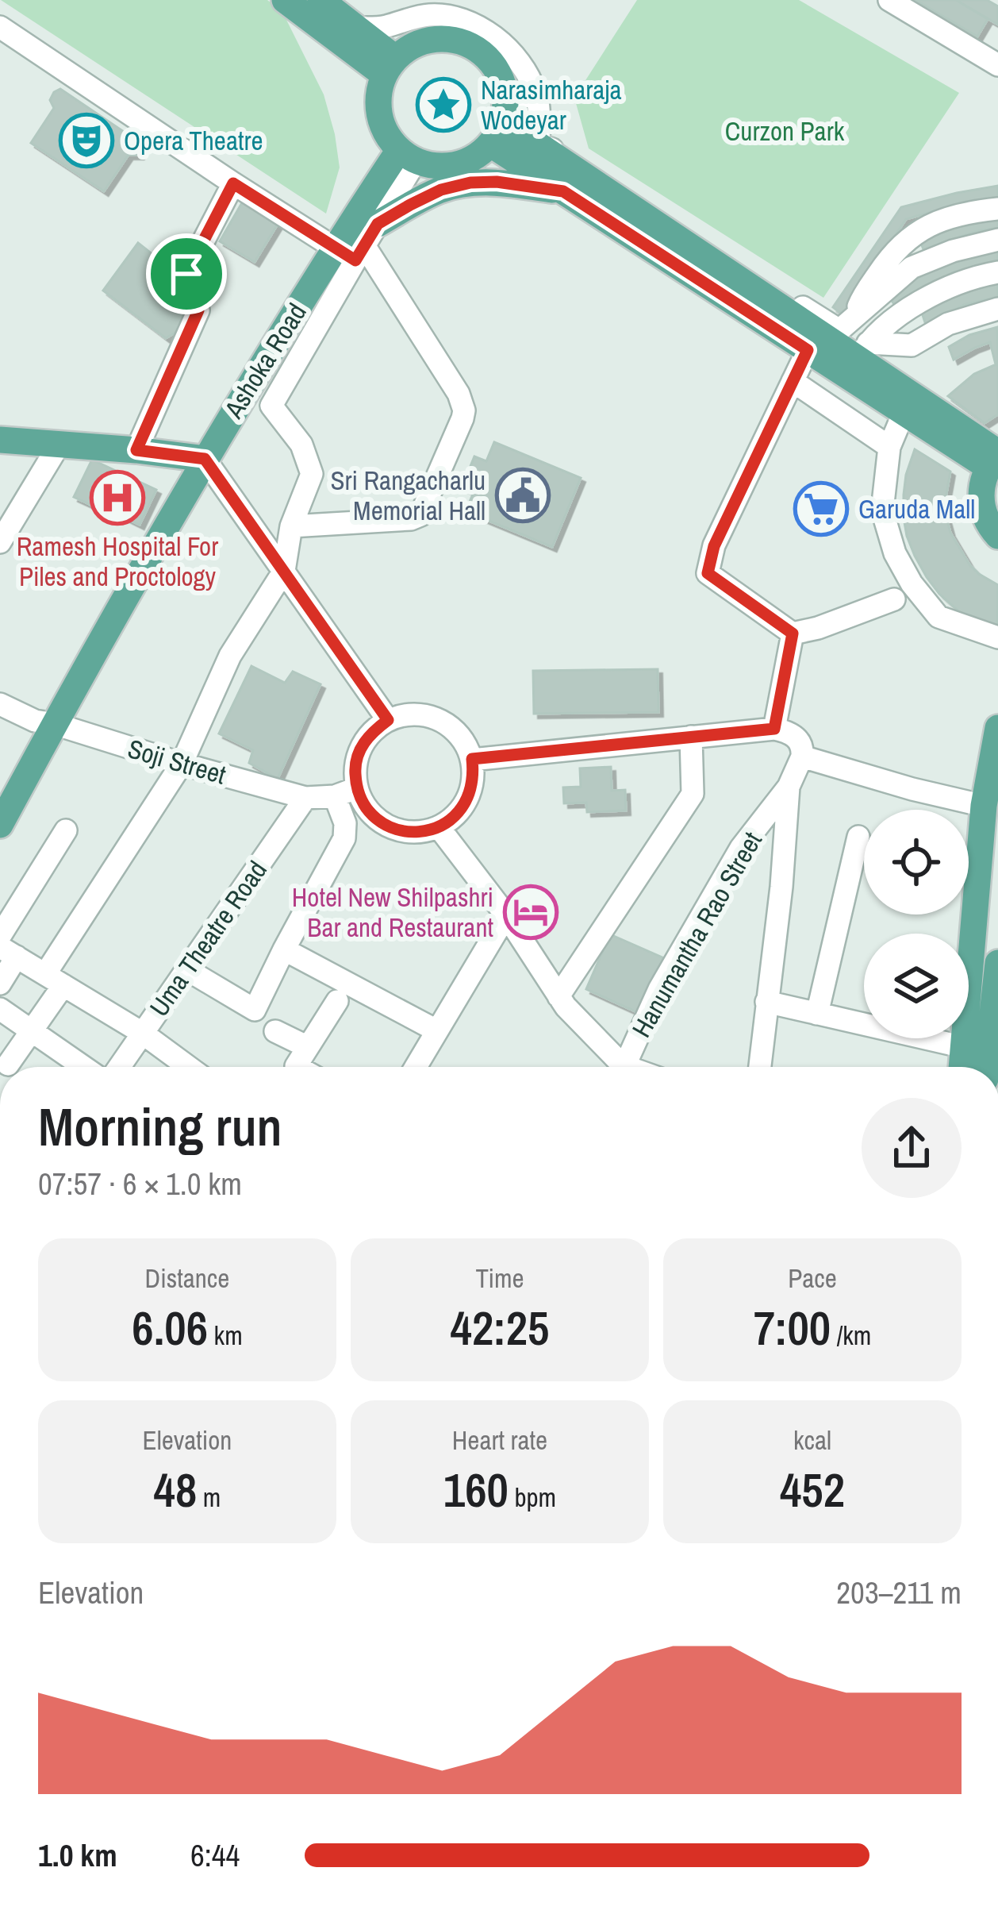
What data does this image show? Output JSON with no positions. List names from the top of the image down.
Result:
{
  "streets": {
    "main road": ["Ashoka Road"],
    "street": ["Soji Street", "Hanumantha Rao Street", "Uma Theatre Road"]
  },
  "crossings": [
    ["Ashoka Road", "Soji Street"],
    ["Soji Street", "Uma Theatre Road"]
  ],
  "parks": ["Curzon Park"],
  "places": {
    "place": ["Narasimharaja Wodeyar"],
    "theatre": ["Opera Theatre"],
    "public building": ["Sri Rangacharlu Memorial Hall"],
    "hospital": ["Ramesh Hospital For Piles and Proctology"],
    "supermarket": ["Garuda Mall"],
    "hotel": ["Hotel New Shilpashri Bar and Restaurant"]
  },
  "page": {
    "heading": ["Morning run", "07:57 · 6 × 1.0 km"],
    "stats": [
      ["Distance", "6.06 km"],
      ["Time", "42:25"],
      ["Pace", "7:00 /km"],
      ["Elevation", "48 m"],
      ["Heart rate", "160 bpm"],
      ["kcal", "452"]
    ],
    "chart": ["Elevation", "203–211 m"],
    "list": [
      {
        "name": "1.0 km",
        "note": "6:44"
      }
    ]
  }
}
